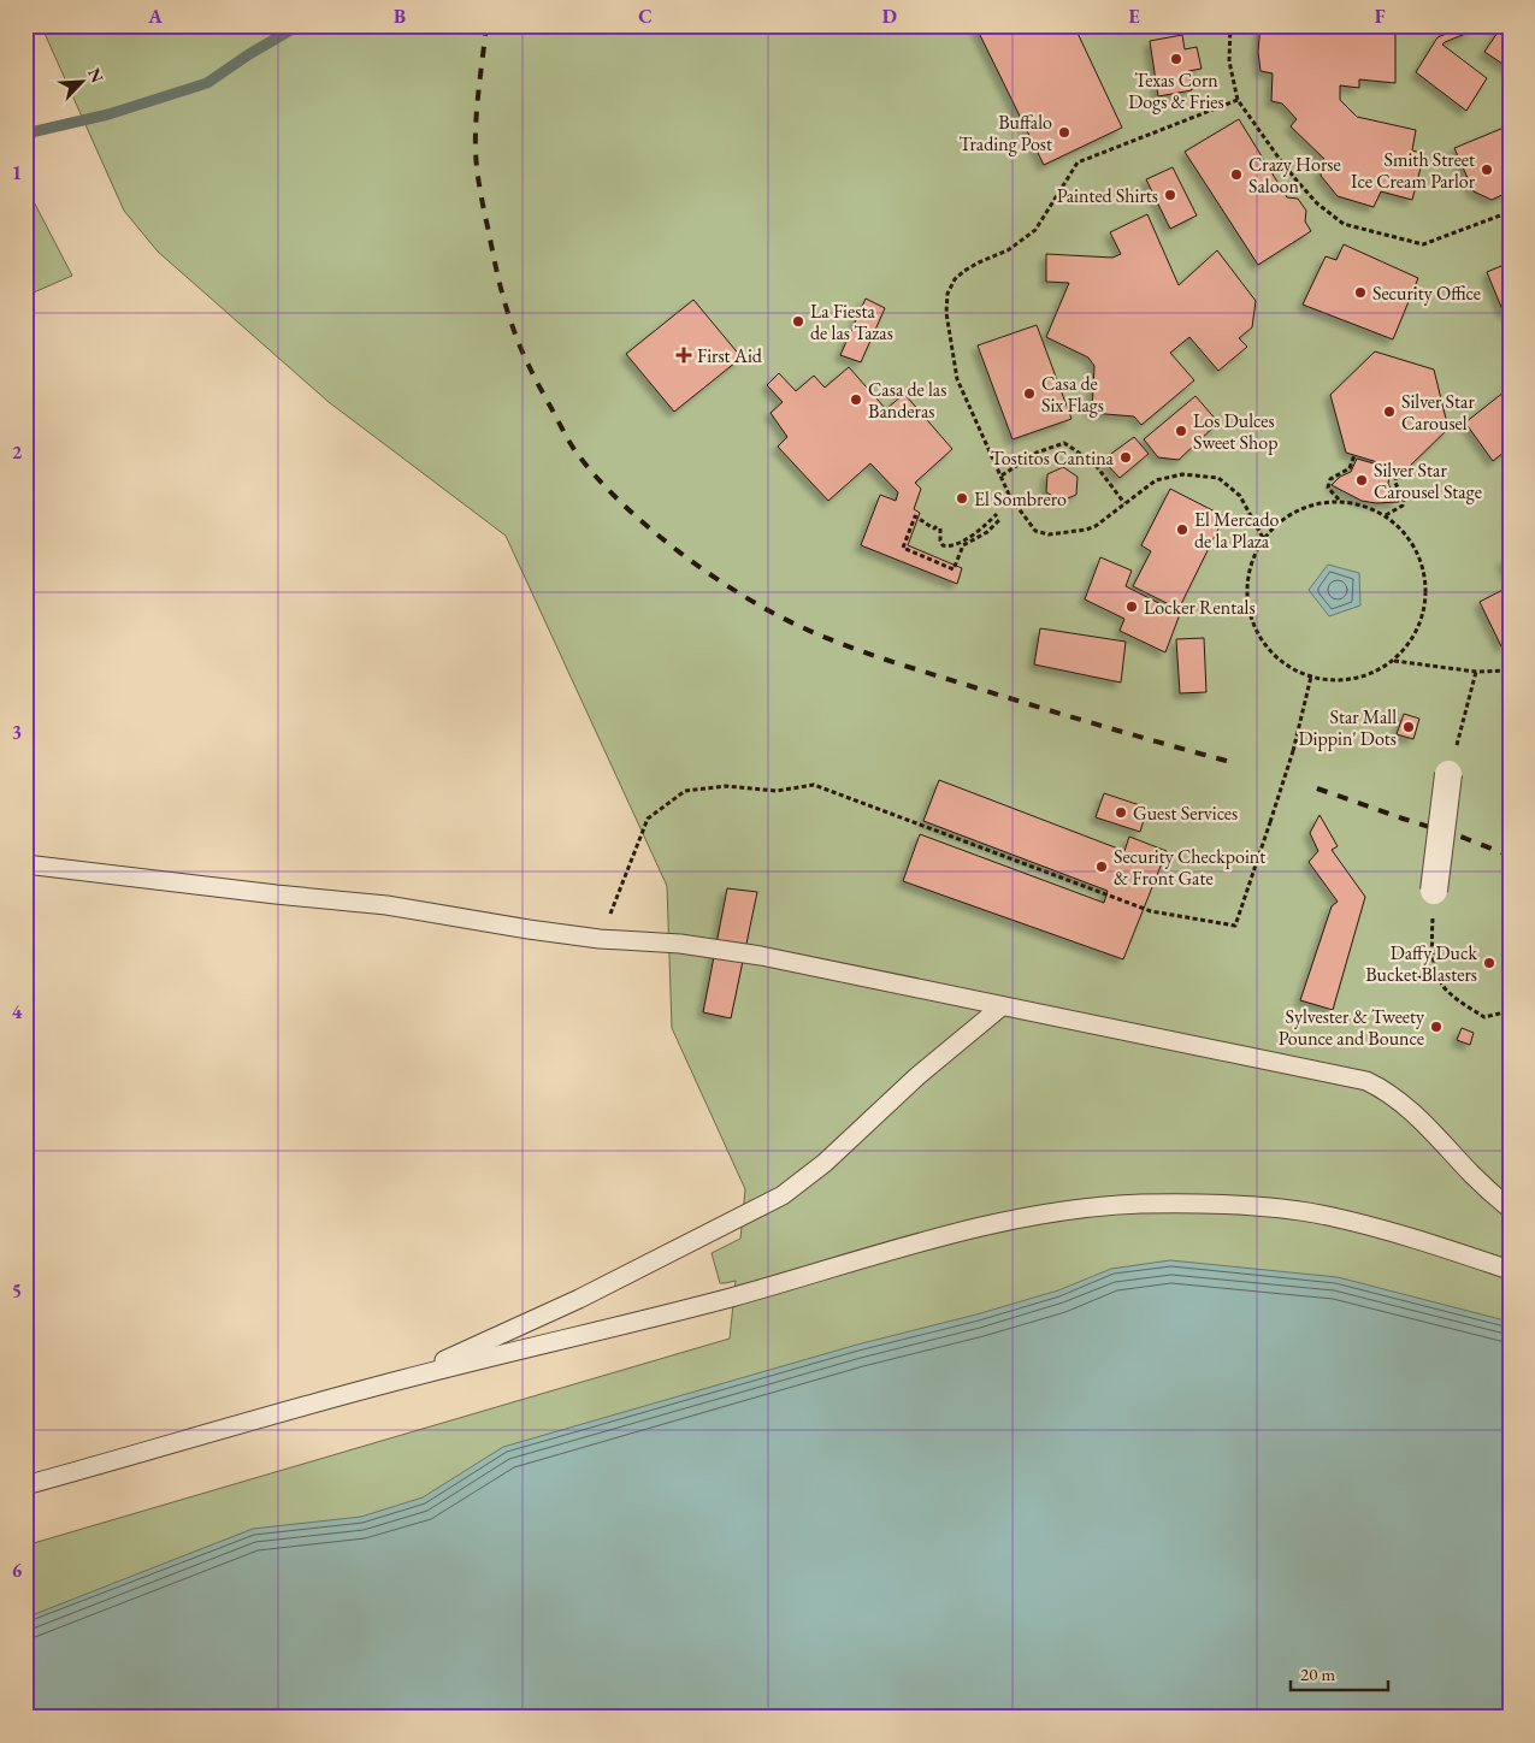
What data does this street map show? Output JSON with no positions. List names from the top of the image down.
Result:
{
  "places": {
    "other": [
      "Texas Corn Dogs & Fries",
      "Buffalo Trading Post",
      "Smith Street Ice Cream Parlor",
      "Crazy Horse Saloon",
      "Painted Shirts",
      "Security Office",
      "La Fiesta de las Tazas",
      "Casa de Six Flags",
      "Casa de las Banderas",
      "Silver Star Carousel",
      "Los Dulces Sweet Shop",
      "Tostitos Cantina",
      "Silver Star Carousel Stage",
      "El Sombrero",
      "El Mercado de la Plaza",
      "Locker Rentals",
      "Star Mall Dippin' Dots",
      "Guest Services",
      "Security Checkpoint & Front Gate",
      "Daffy Duck Bucket Blasters",
      "Sylvester & Tweety Pounce and Bounce"
    ],
    "health": ["First Aid"]
  },
  "scale_bar": "20 m",
  "north": "top right",
  "grid": {
    "columns": [
      "A",
      "B",
      "C",
      "D",
      "E",
      "F"
    ],
    "rows": [
      "1",
      "2",
      "3",
      "4",
      "5",
      "6"
    ]
  }
}
